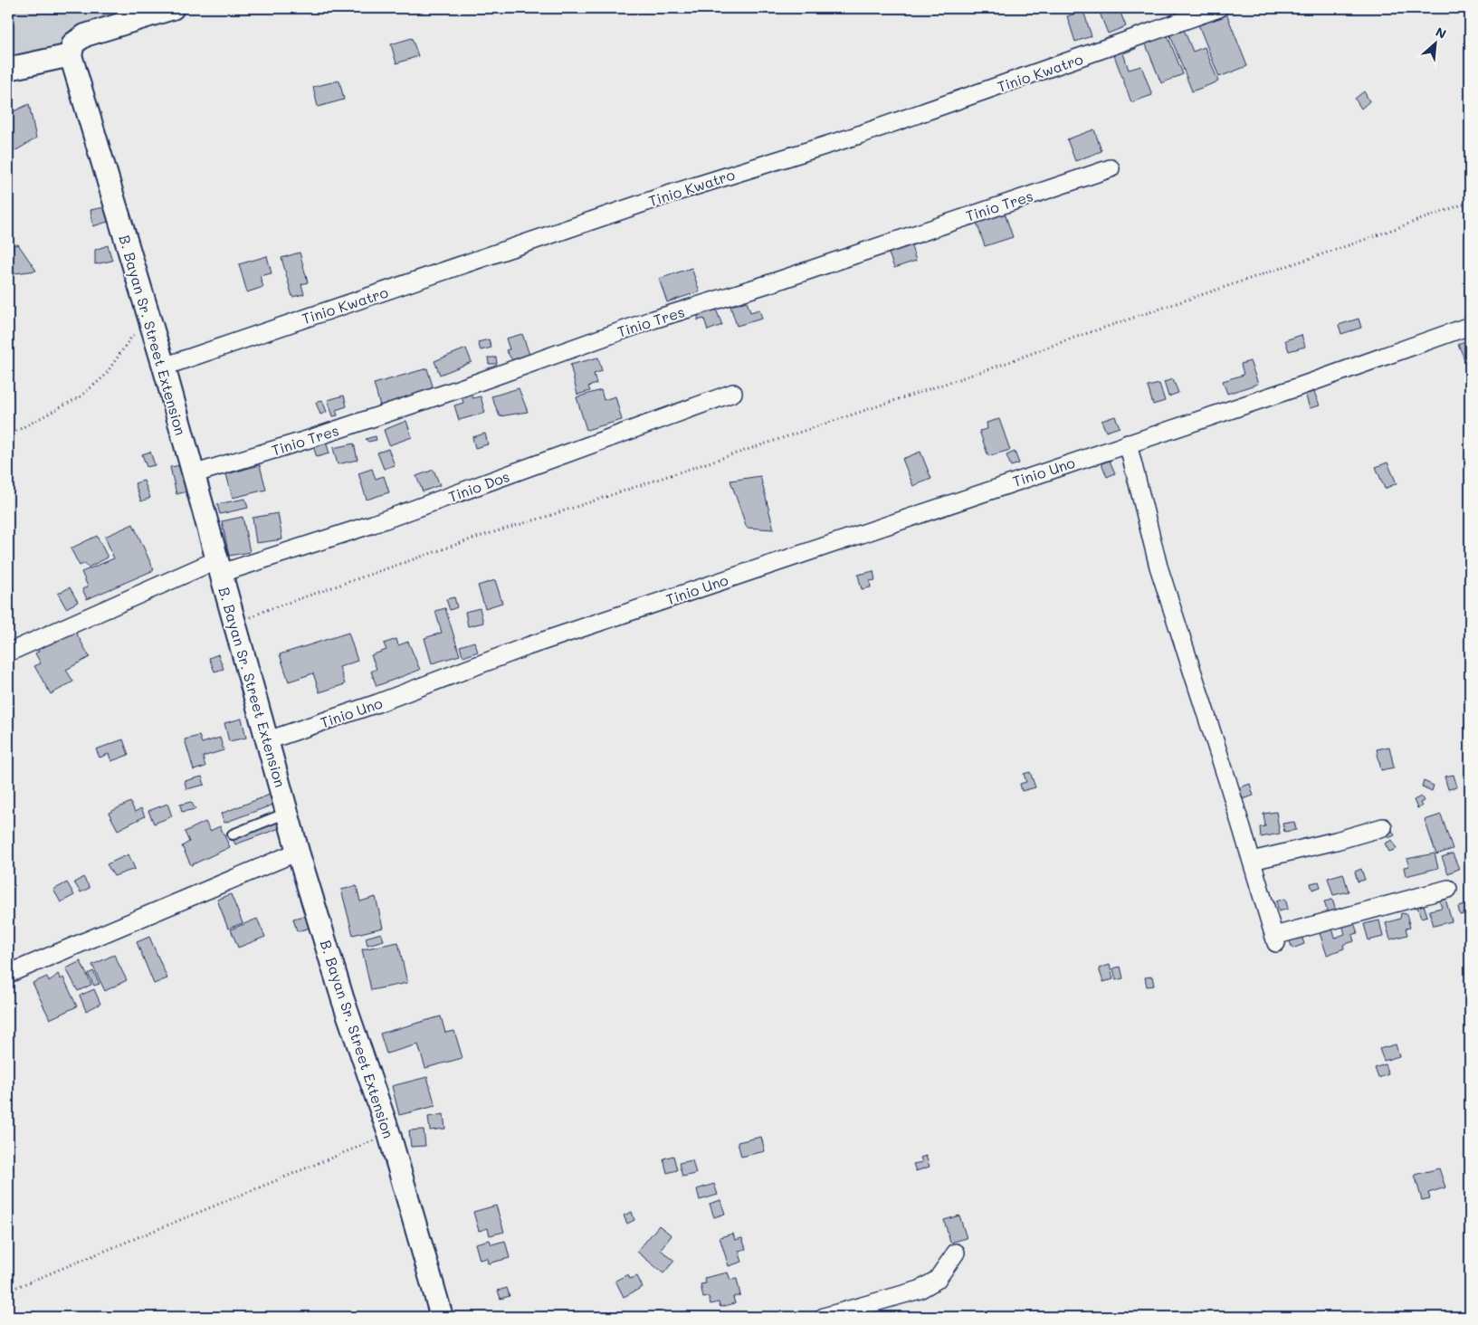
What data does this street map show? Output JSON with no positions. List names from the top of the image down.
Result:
{
  "streets": {
    "street": [
      "Tinio Kwatro",
      "Tinio Tres",
      "B. Bayan Sr. Street Extension",
      "Tinio Uno",
      "Tinio Dos"
    ]
  },
  "crossings": [
    ["Tinio Kwatro", "B. Bayan Sr. Street Extension"],
    ["Tinio Tres", "B. Bayan Sr. Street Extension"],
    ["B. Bayan Sr. Street Extension", "Tinio Uno"],
    ["B. Bayan Sr. Street Extension", "Tinio Dos"]
  ],
  "north": "top right"
}
